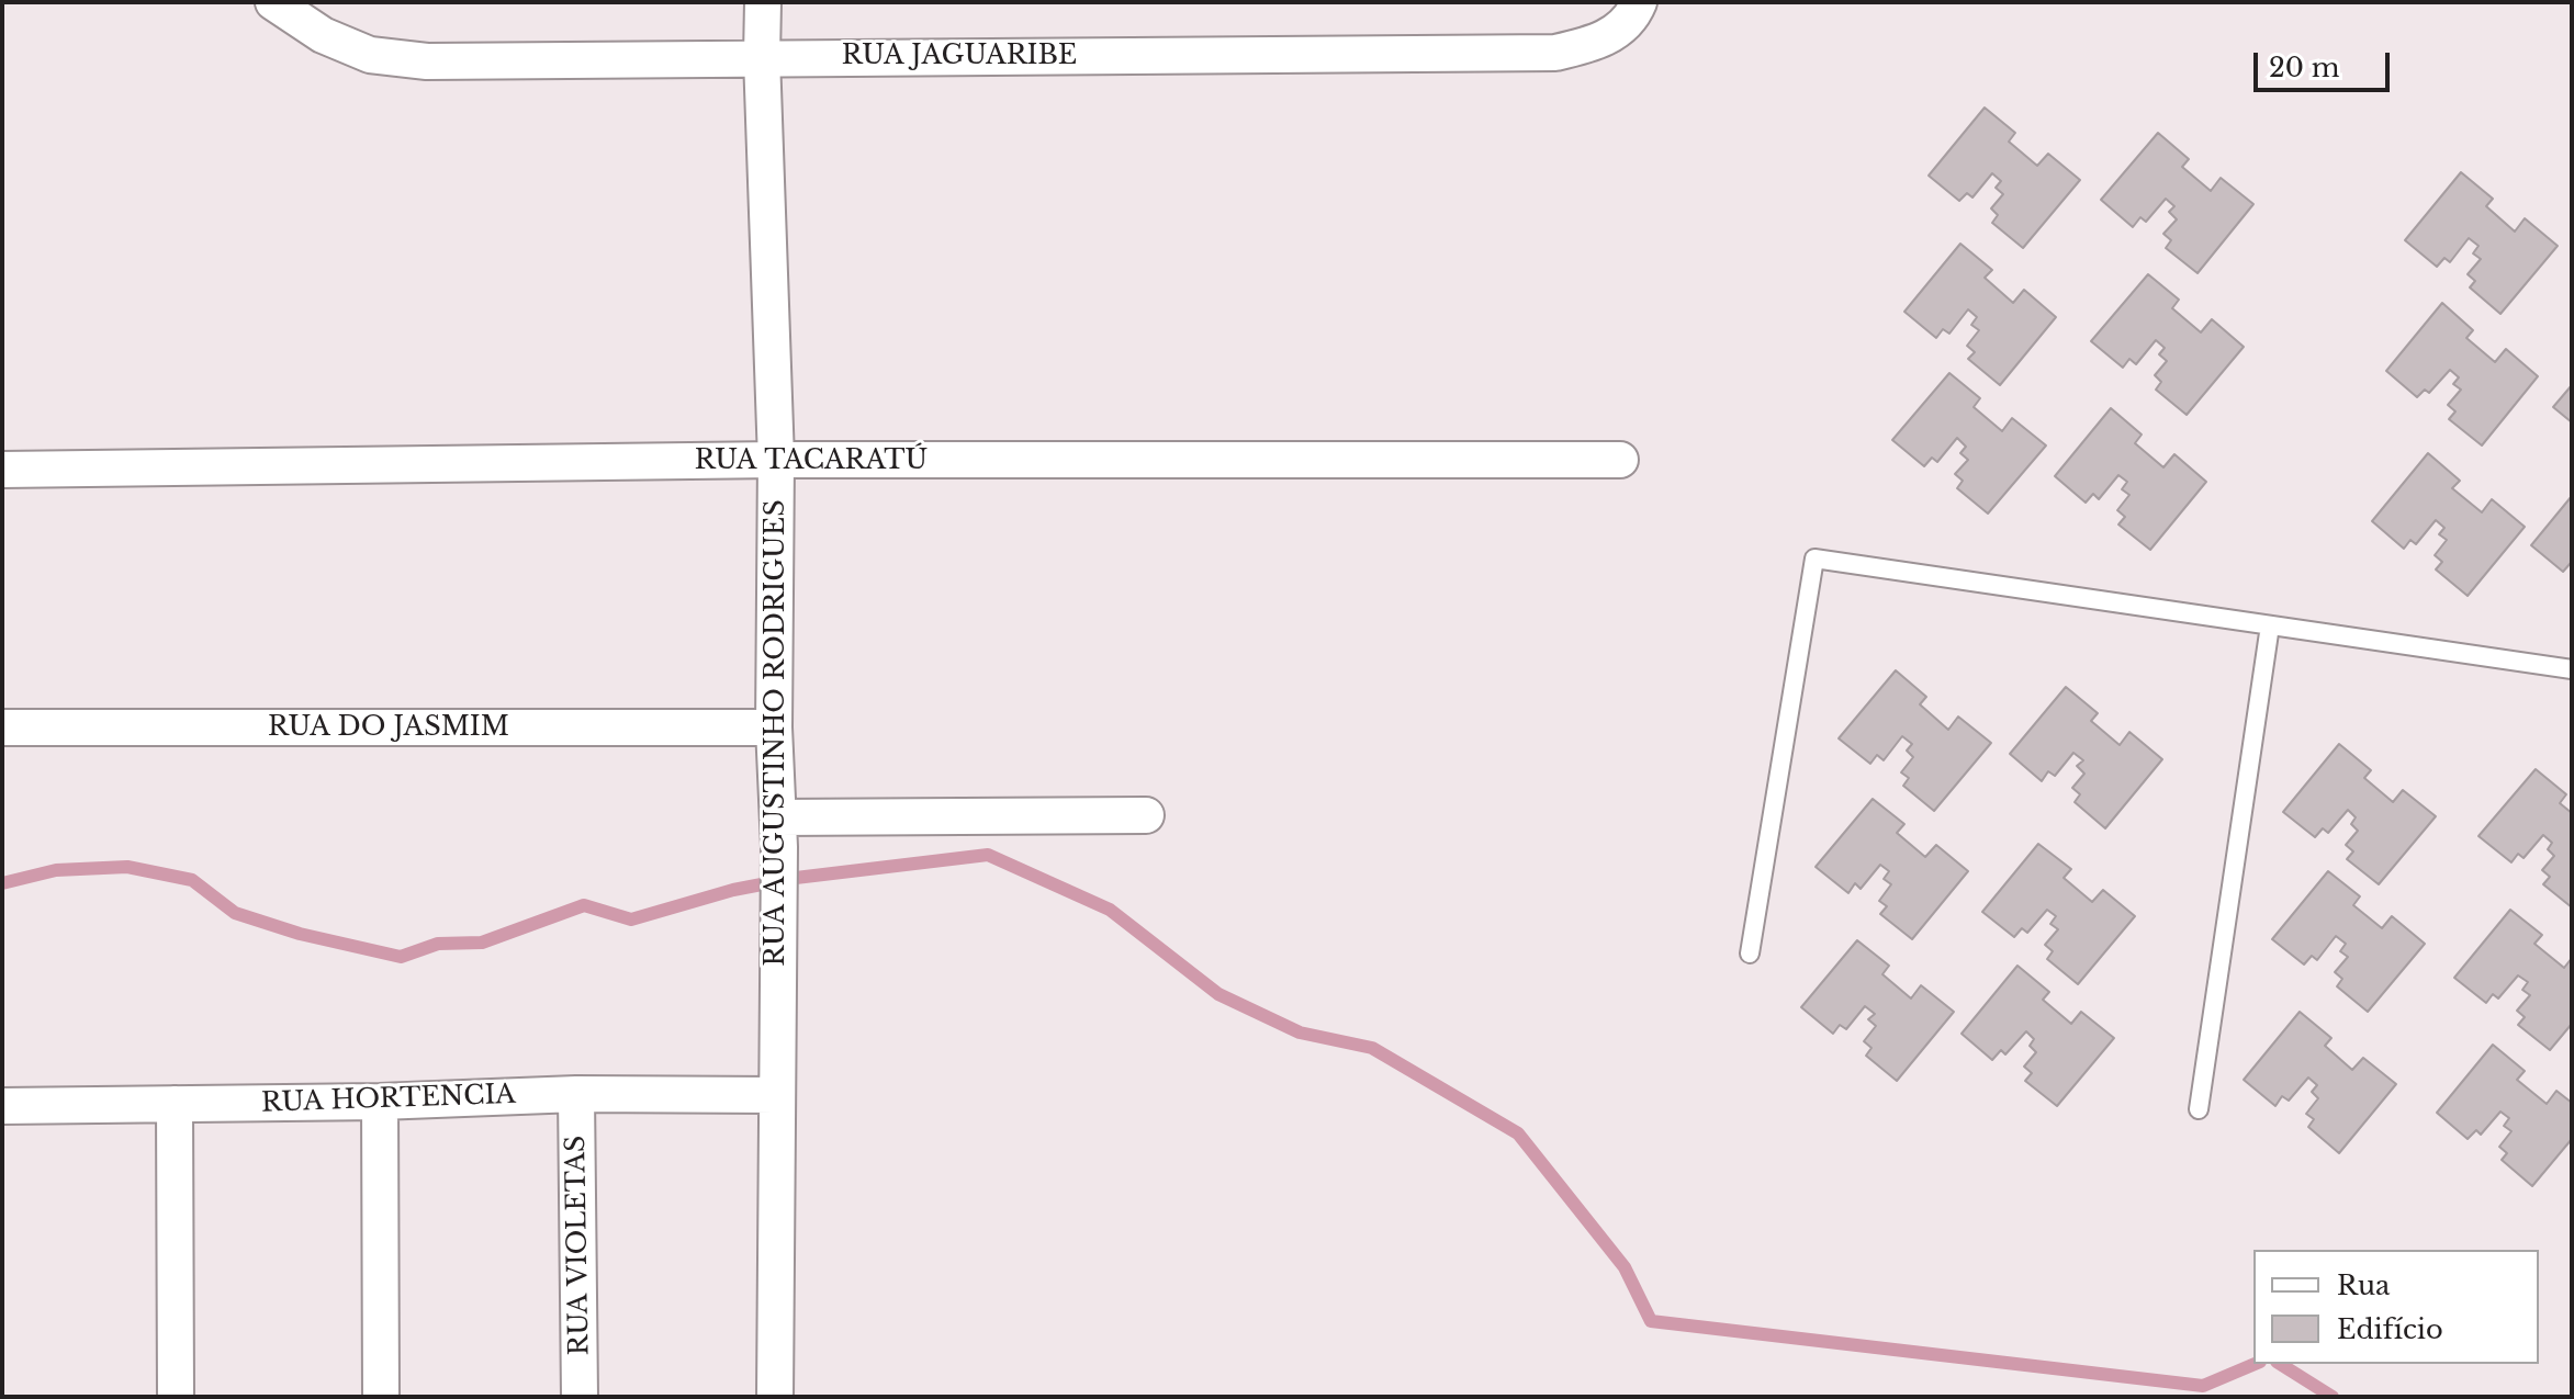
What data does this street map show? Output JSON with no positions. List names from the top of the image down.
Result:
{
  "streets": {
    "street": [
      "RUA JAGUARIBE",
      "RUA TACARATÚ",
      "RUA DO JASMIM",
      "RUA AUGUSTINHO RODRIGUES",
      "RUA HORTENCIA",
      "RUA VIOLETAS"
    ]
  },
  "crossings": [
    ["RUA JAGUARIBE", "RUA AUGUSTINHO RODRIGUES"],
    ["RUA TACARATÚ", "RUA AUGUSTINHO RODRIGUES"],
    ["RUA DO JASMIM", "RUA AUGUSTINHO RODRIGUES"],
    ["RUA AUGUSTINHO RODRIGUES", "RUA HORTENCIA"],
    ["RUA HORTENCIA", "RUA VIOLETAS"]
  ],
  "legend": ["Rua", "Edifício"],
  "scale_bar": "20 m"
}
